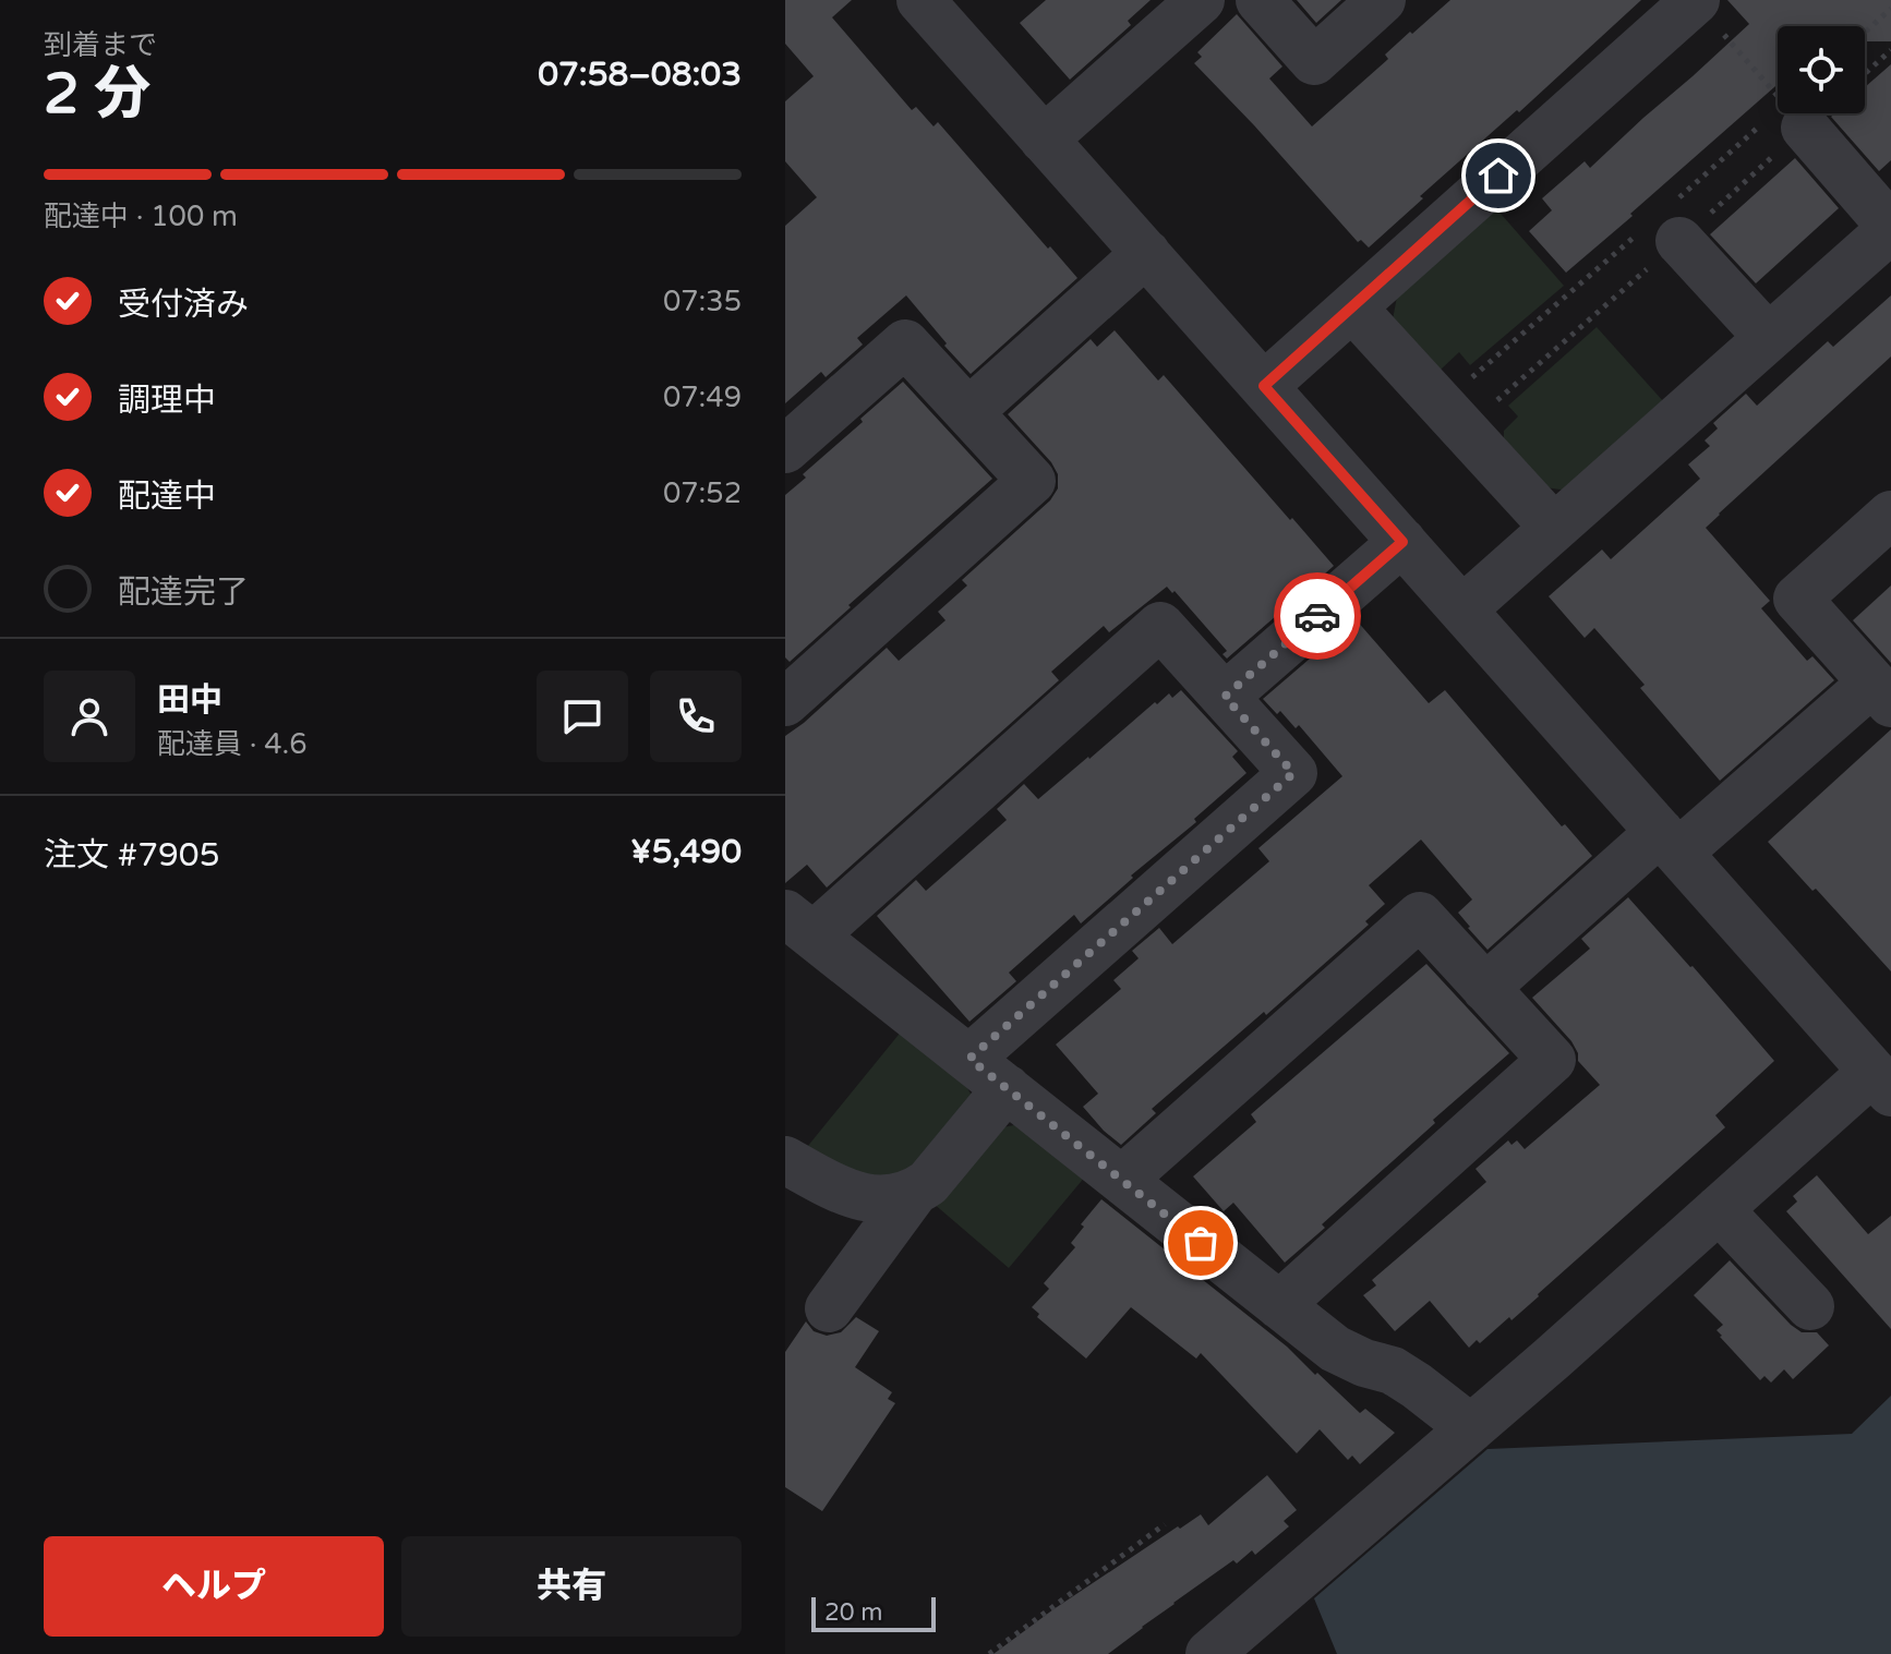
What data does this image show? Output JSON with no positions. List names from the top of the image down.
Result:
{
  "scale_bar": "20 m",
  "page": {
    "heading": ["2 分", "到着まで", "07:58–08:03"],
    "panel": [
      "田中",
      "配達員 · 4.6",
      "注文 #7905",
      "¥5,490"
    ],
    "bar": "配達中 · 100 m",
    "list": [
      ["受付済み", "07:35"],
      ["調理中", "07:49"],
      ["配達中", "07:52"],
      "配達完了"
    ],
    "buttons": ["ヘルプ", "共有"],
    "scale": "20 m"
  }
}
